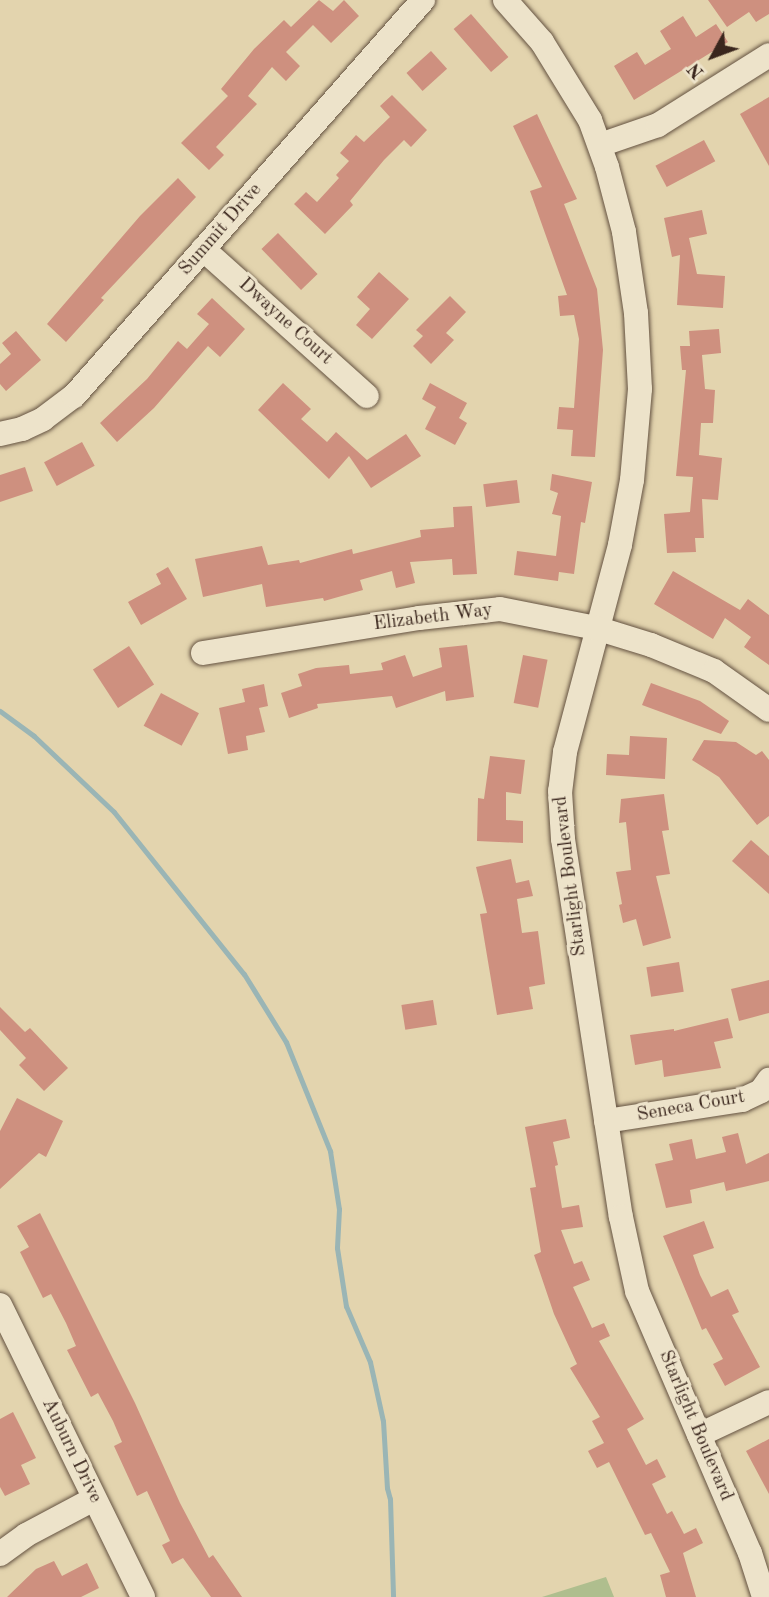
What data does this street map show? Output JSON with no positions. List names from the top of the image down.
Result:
{
  "streets": {
    "street": [
      "Summit Drive",
      "Dwayne Court",
      "Elizabeth Way",
      "Starlight Boulevard",
      "Seneca Court",
      "Auburn Drive"
    ]
  },
  "crossings": [
    ["Summit Drive", "Dwayne Court"],
    ["Elizabeth Way", "Starlight Boulevard"],
    ["Starlight Boulevard", "Seneca Court"]
  ],
  "north": "bottom left"
}
